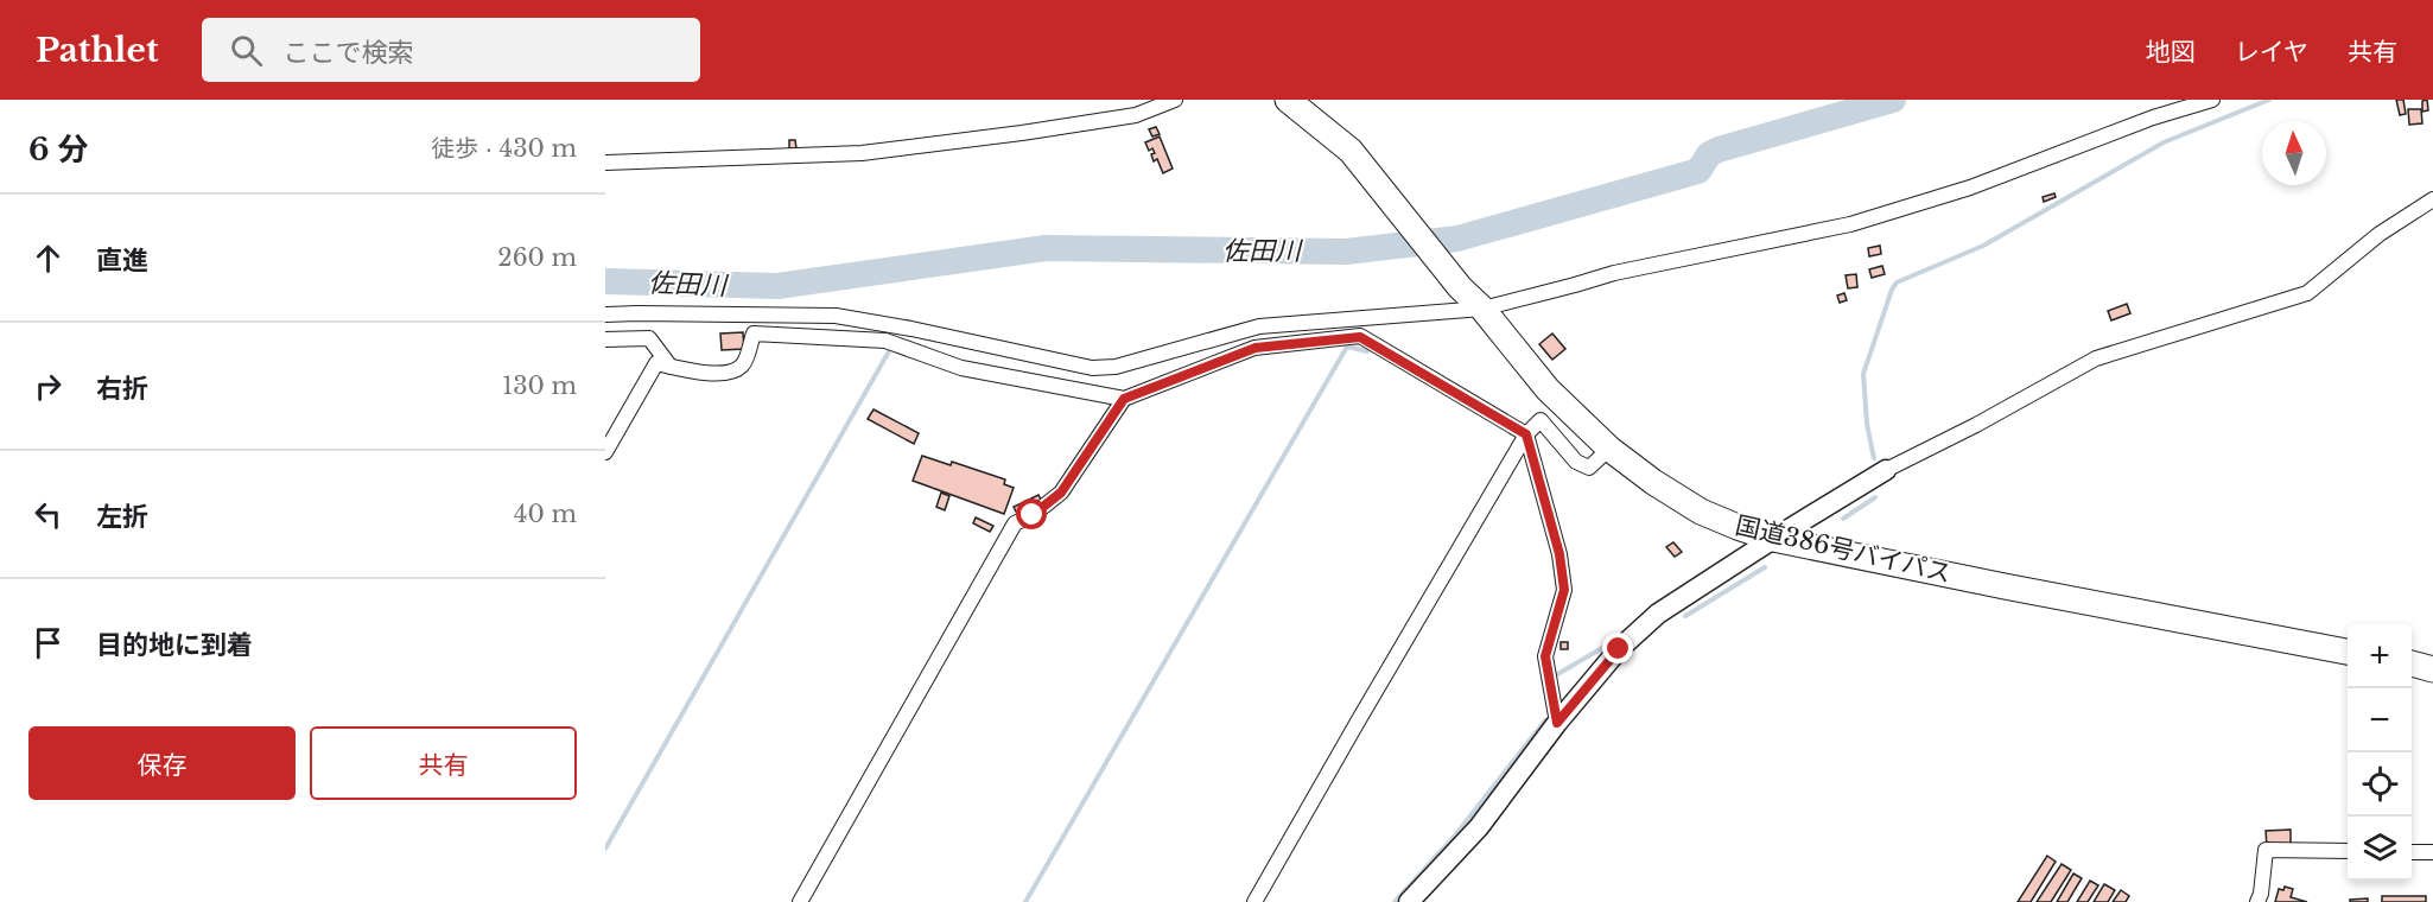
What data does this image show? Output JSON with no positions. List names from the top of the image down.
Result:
{
  "streets": {
    "highway": ["国道386号バイパス"]
  },
  "water": ["佐田川"],
  "north": "top",
  "page": {
    "header": "Pathlet",
    "search": "ここで検索",
    "nav": ["地図", "レイヤ", "共有"],
    "heading": ["6 分", "徒歩 · 430 m"],
    "list": [
      ["直進", "260 m"],
      ["右折", "130 m"],
      ["左折", "40 m"],
      "目的地に到着"
    ],
    "map_buttons": ["+", "−"],
    "buttons": ["保存", "共有"]
  }
}
